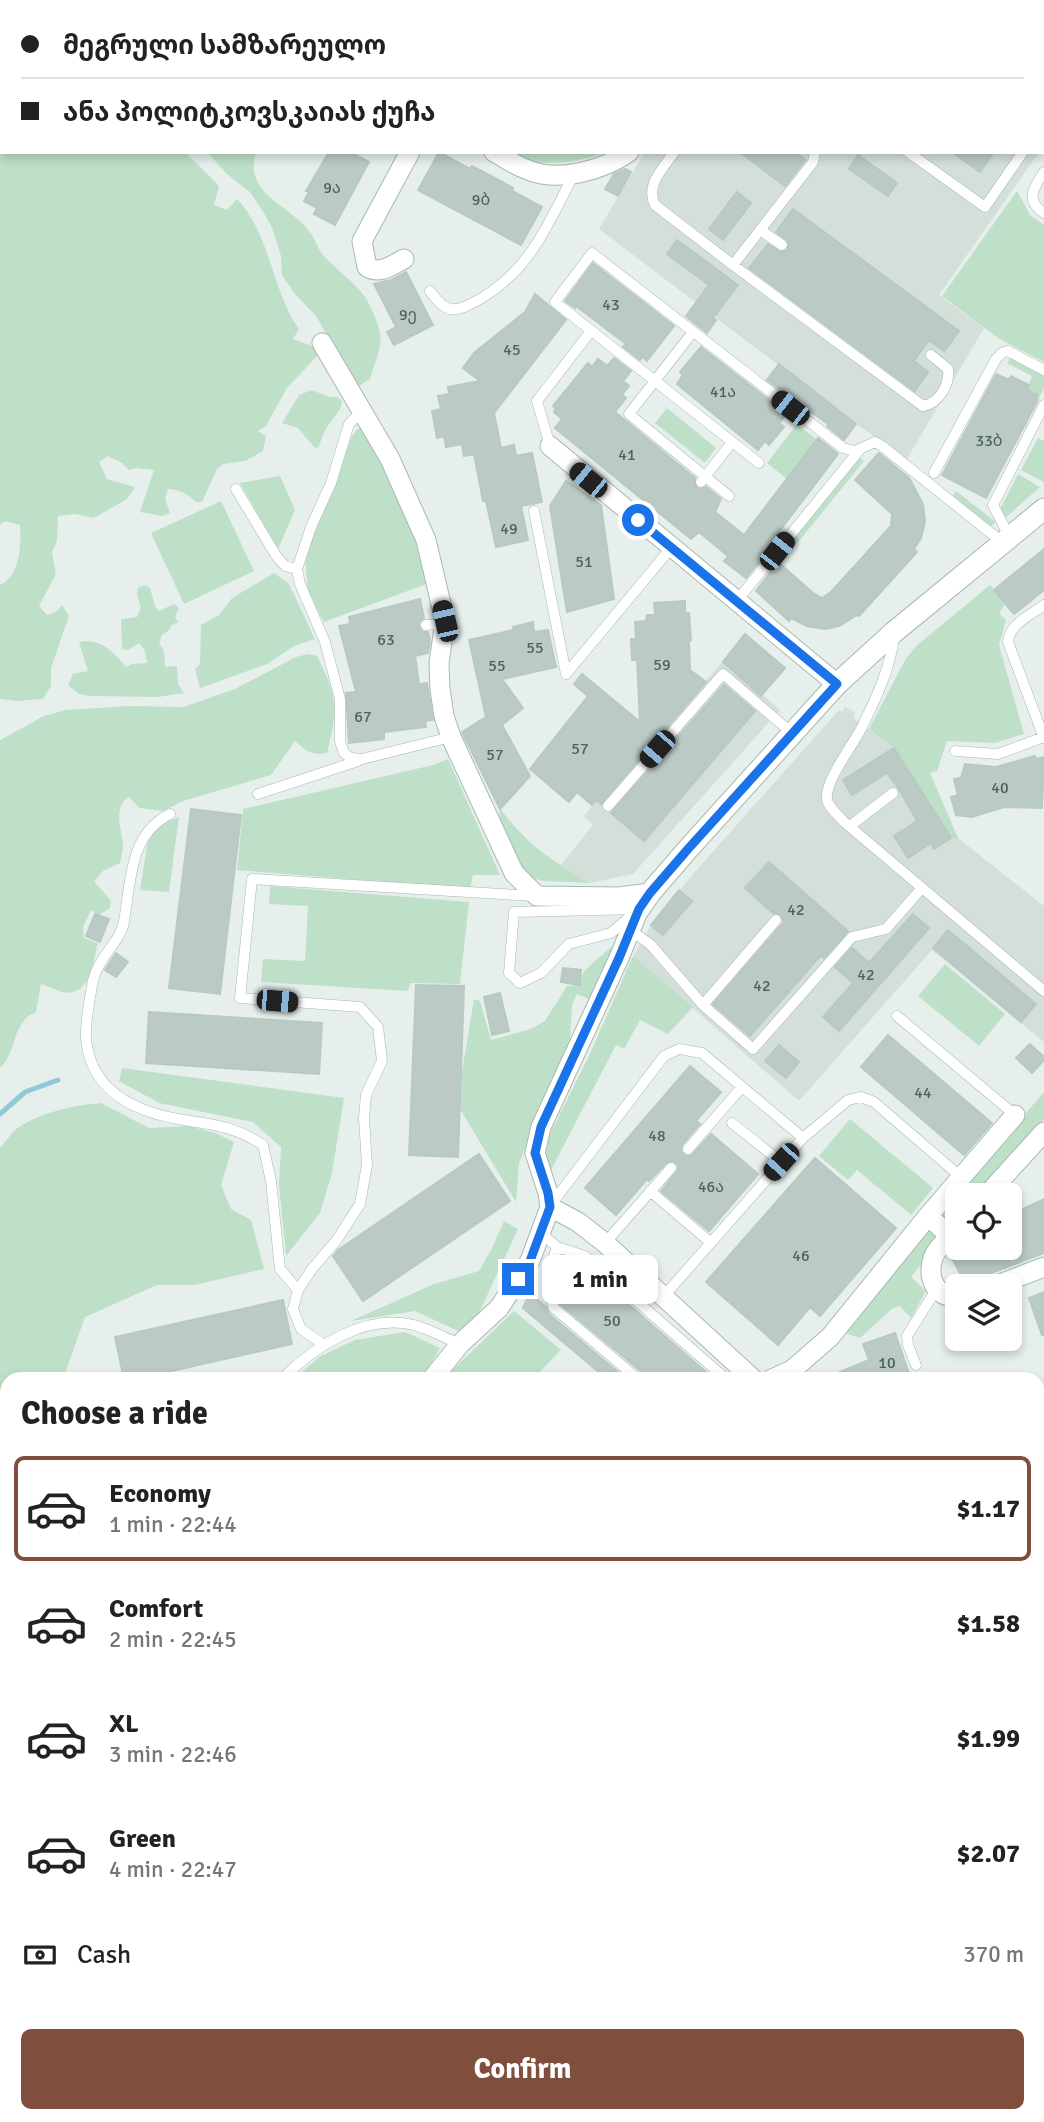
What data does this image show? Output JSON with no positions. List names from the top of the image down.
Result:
{
  "house_numbers": [
    "9ა",
    "9ბ",
    "43",
    "9ე",
    "45",
    "41ა",
    "33ბ",
    "41",
    "49",
    "51",
    "63",
    "55",
    "59",
    "55",
    "67",
    "57",
    "57",
    "40",
    "42",
    "42",
    "42",
    "44",
    "48",
    "46ა",
    "46",
    "50",
    "10"
  ],
  "page": {
    "banner": ["მეგრული სამზარეულო", "ანა პოლიტკოვსკაიას ქუჩა"],
    "bubble": "1 min",
    "heading": "Choose a ride",
    "list": [
      {
        "name": "Economy",
        "note": "1 min · 22:44",
        "value": "$1.17"
      },
      {
        "name": "Comfort",
        "note": "2 min · 22:45",
        "value": "$1.58"
      },
      {
        "name": "XL",
        "note": "3 min · 22:46",
        "value": "$1.99"
      },
      {
        "name": "Green",
        "note": "4 min · 22:47",
        "value": "$2.07"
      }
    ],
    "pay": ["Cash", "370 m"],
    "buttons": "Confirm"
  }
}
